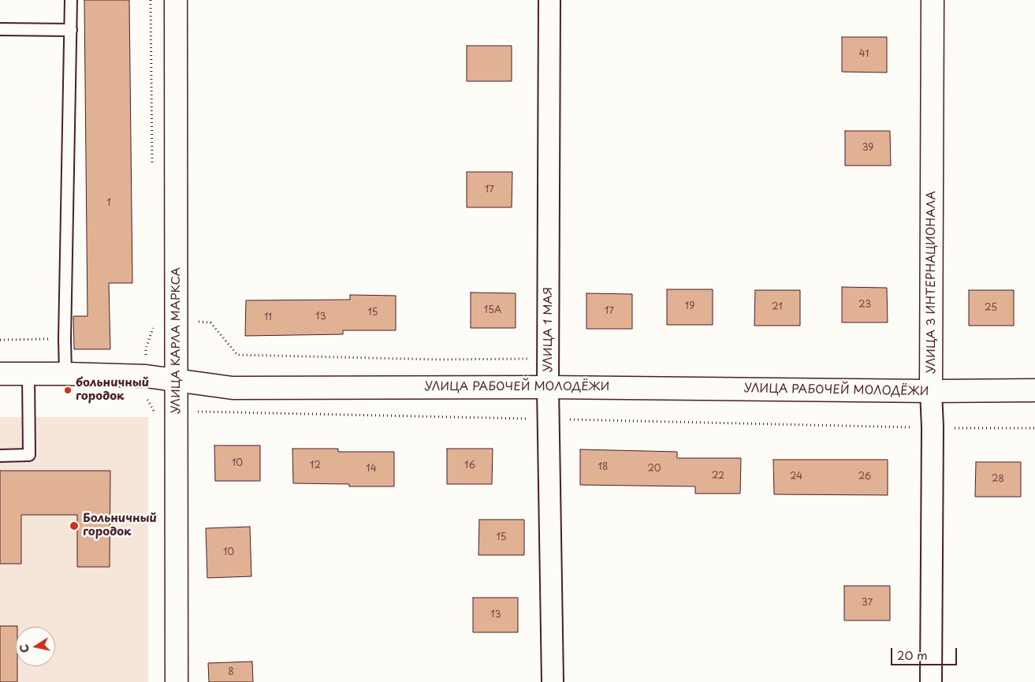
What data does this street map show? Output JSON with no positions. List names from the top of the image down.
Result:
{
  "streets": {
    "main road": ["УЛИЦА 3 ИНТЕРНАЦИОНАЛА", "УЛИЦА КАРЛА МАРКСА", "УЛИЦА РАБОЧЕЙ МОЛОДЁЖИ"],
    "street": ["УЛИЦА 1 МАЯ"]
  },
  "crossings": [
    ["УЛИЦА 3 ИНТЕРНАЦИОНАЛА", "УЛИЦА РАБОЧЕЙ МОЛОДЁЖИ"],
    ["УЛИЦА 1 МАЯ", "УЛИЦА РАБОЧЕЙ МОЛОДЁЖИ"],
    ["УЛИЦА КАРЛА МАРКСА", "УЛИЦА РАБОЧЕЙ МОЛОДЁЖИ"]
  ],
  "places": ["больничный городок", "Больничный городок"],
  "house_numbers": [
    "41",
    "39",
    "17",
    "1",
    "23",
    "19",
    "21",
    "25",
    "15А",
    "17",
    "15",
    "13",
    "11",
    "10",
    "12",
    "16",
    "18",
    "14",
    "20",
    "22",
    "24",
    "26",
    "28",
    "15",
    "10",
    "37",
    "13",
    "8"
  ],
  "scale_bar": "20 m",
  "north": "left"
}
